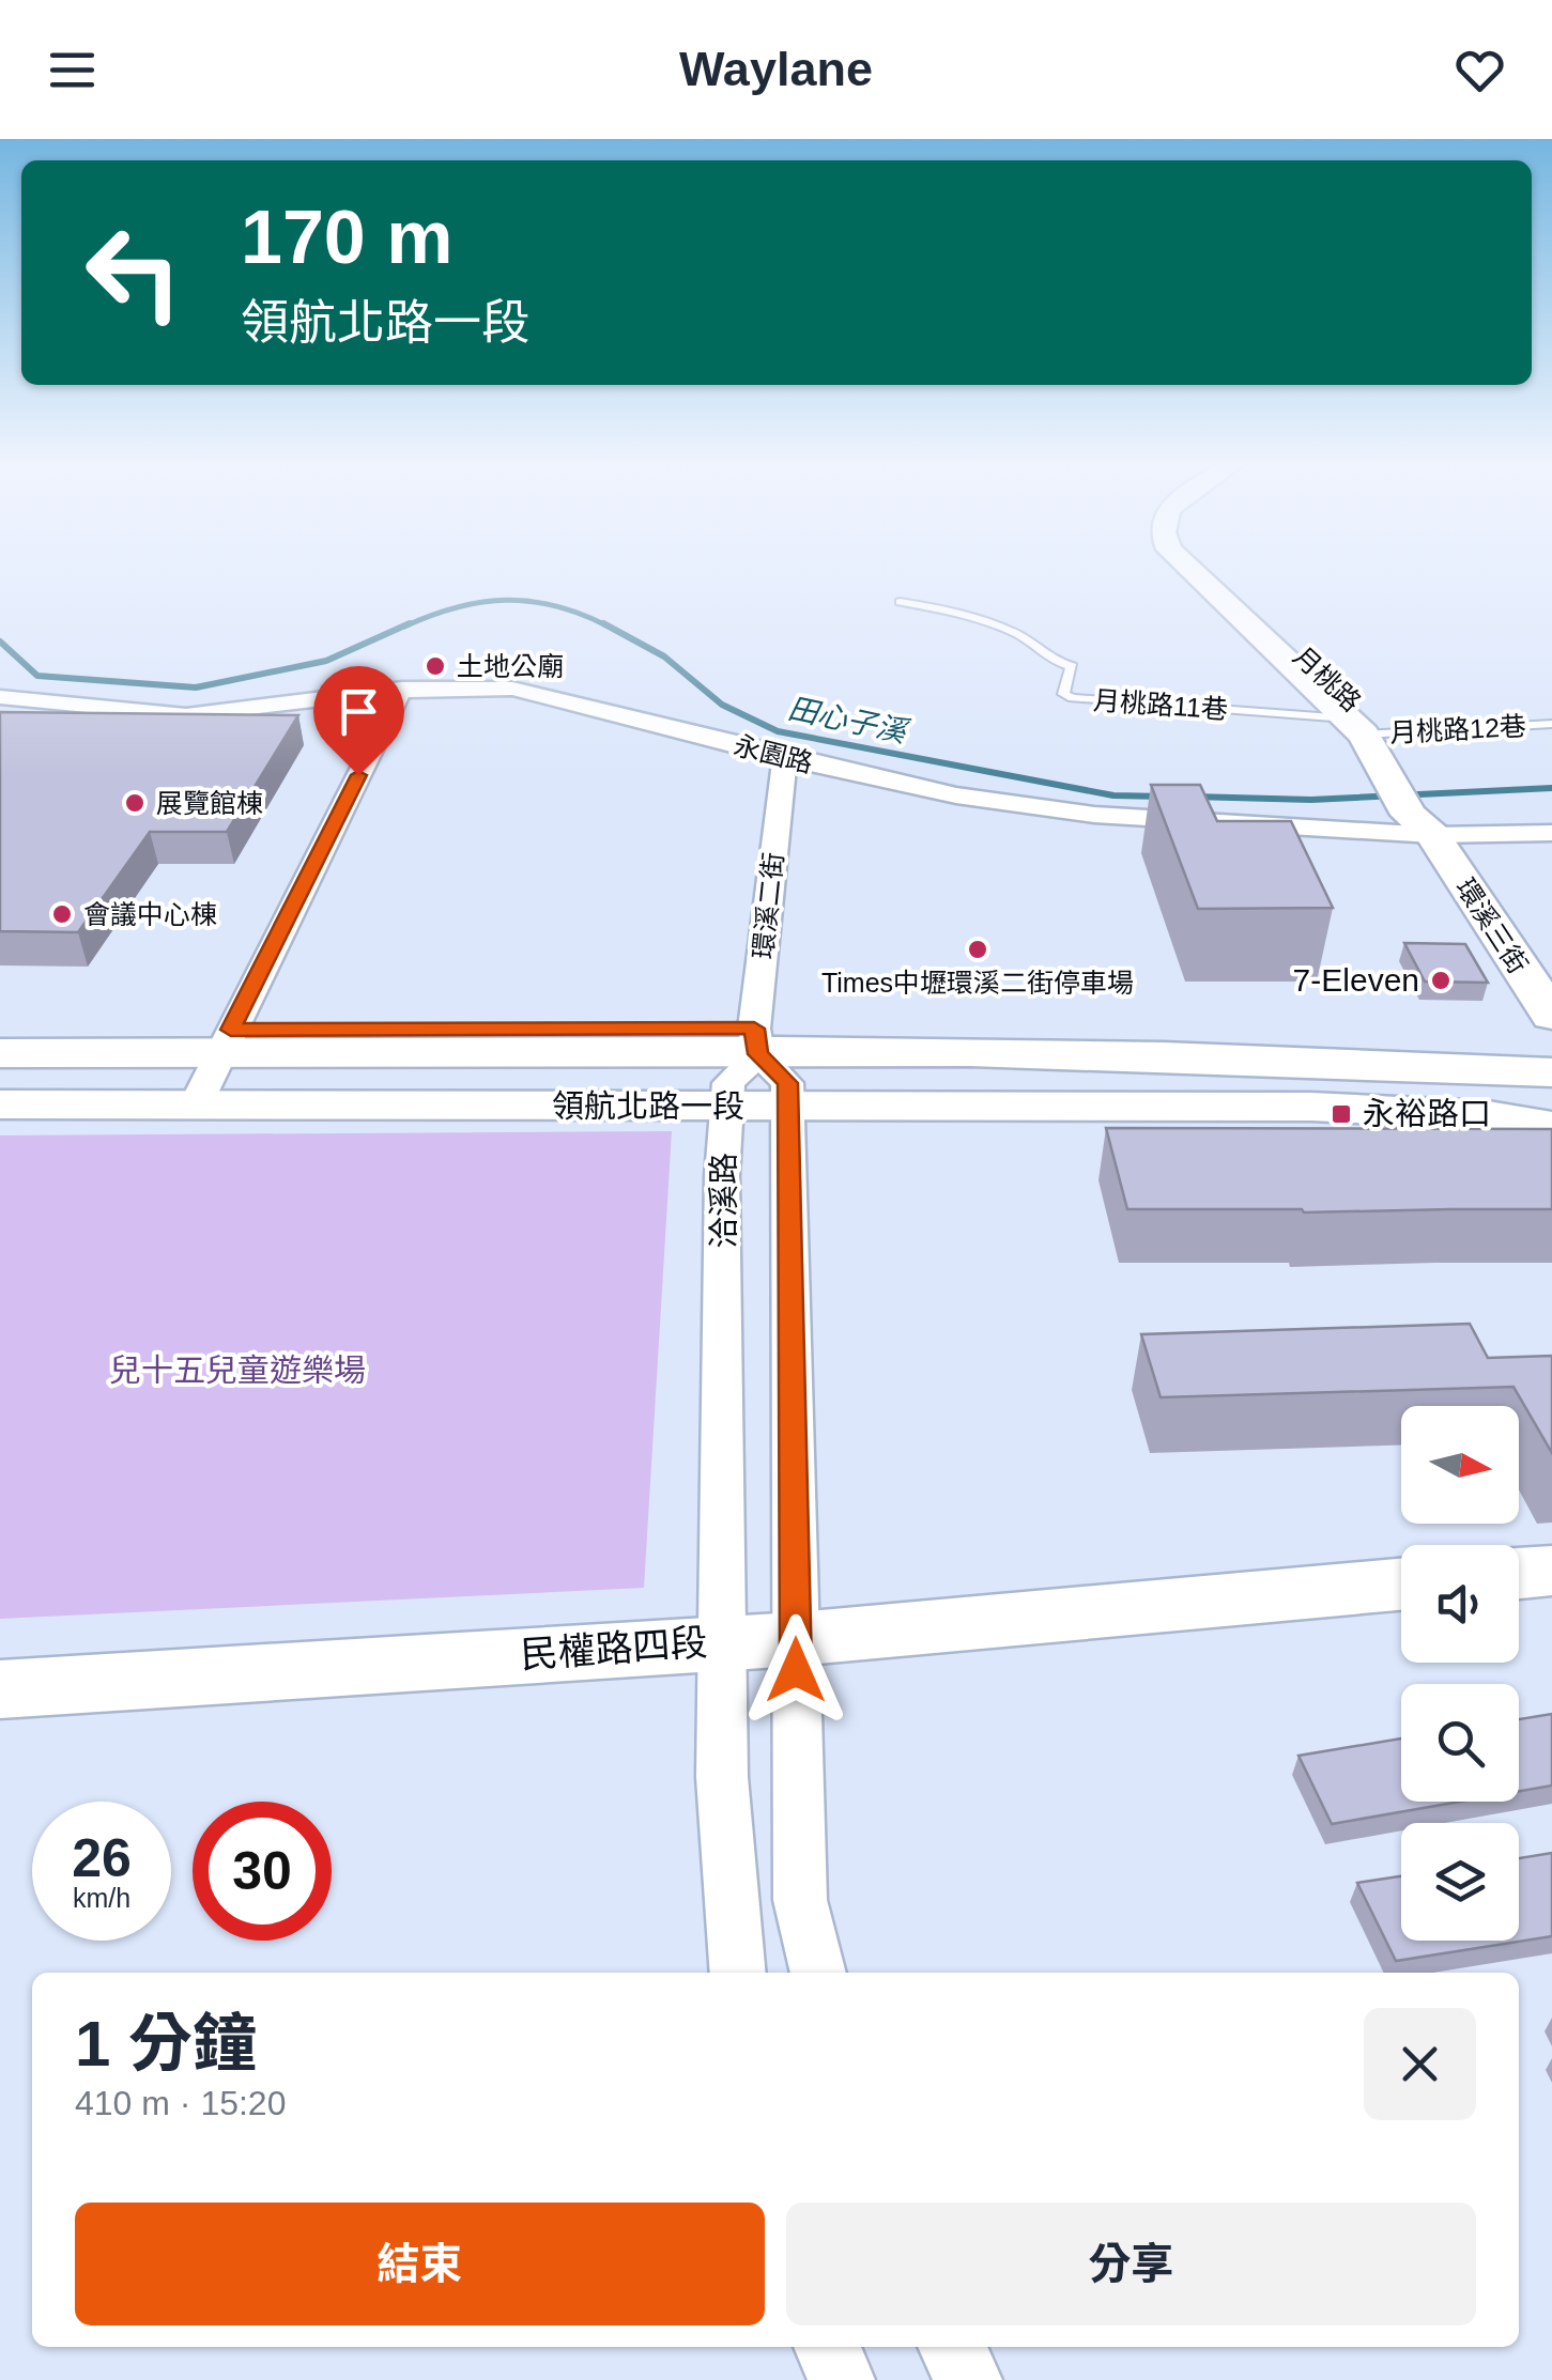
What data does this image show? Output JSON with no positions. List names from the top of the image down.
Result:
{
  "streets": {
    "street": [
      "月桃路",
      "永園路",
      "環溪二街",
      "環溪三街",
      "領航北路一段",
      "洽溪路",
      "民權路四段"
    ],
    "lane": ["月桃路11巷", "月桃路12巷"]
  },
  "crossings": [
    ["月桃路", "月桃路11巷"],
    ["月桃路", "月桃路12巷"],
    ["月桃路", "環溪三街"],
    ["月桃路11巷", "月桃路12巷"],
    ["月桃路11巷", "環溪三街"],
    ["月桃路12巷", "環溪三街"],
    ["永園路", "環溪二街"],
    ["永園路", "環溪三街"],
    ["環溪二街", "領航北路一段"],
    ["環溪二街", "洽溪路"],
    ["領航北路一段", "洽溪路"],
    ["洽溪路", "民權路四段"]
  ],
  "water": ["田心子溪"],
  "parks": ["兒十五兒童遊樂場"],
  "places": {
    "other": [
      "土地公廟",
      "展覽館棟",
      "會議中心棟",
      "Times中壢環溪二街停車場",
      "7-Eleven"
    ],
    "transit": ["永裕路口"]
  },
  "north": "right",
  "page": {
    "header": "Waylane",
    "turn": ["170 m", "領航北路一段"],
    "speed": "26 km/h",
    "limit": "30",
    "heading": ["1 分鐘", "410 m · 15:20"],
    "buttons": ["結束", "分享"]
  }
}
